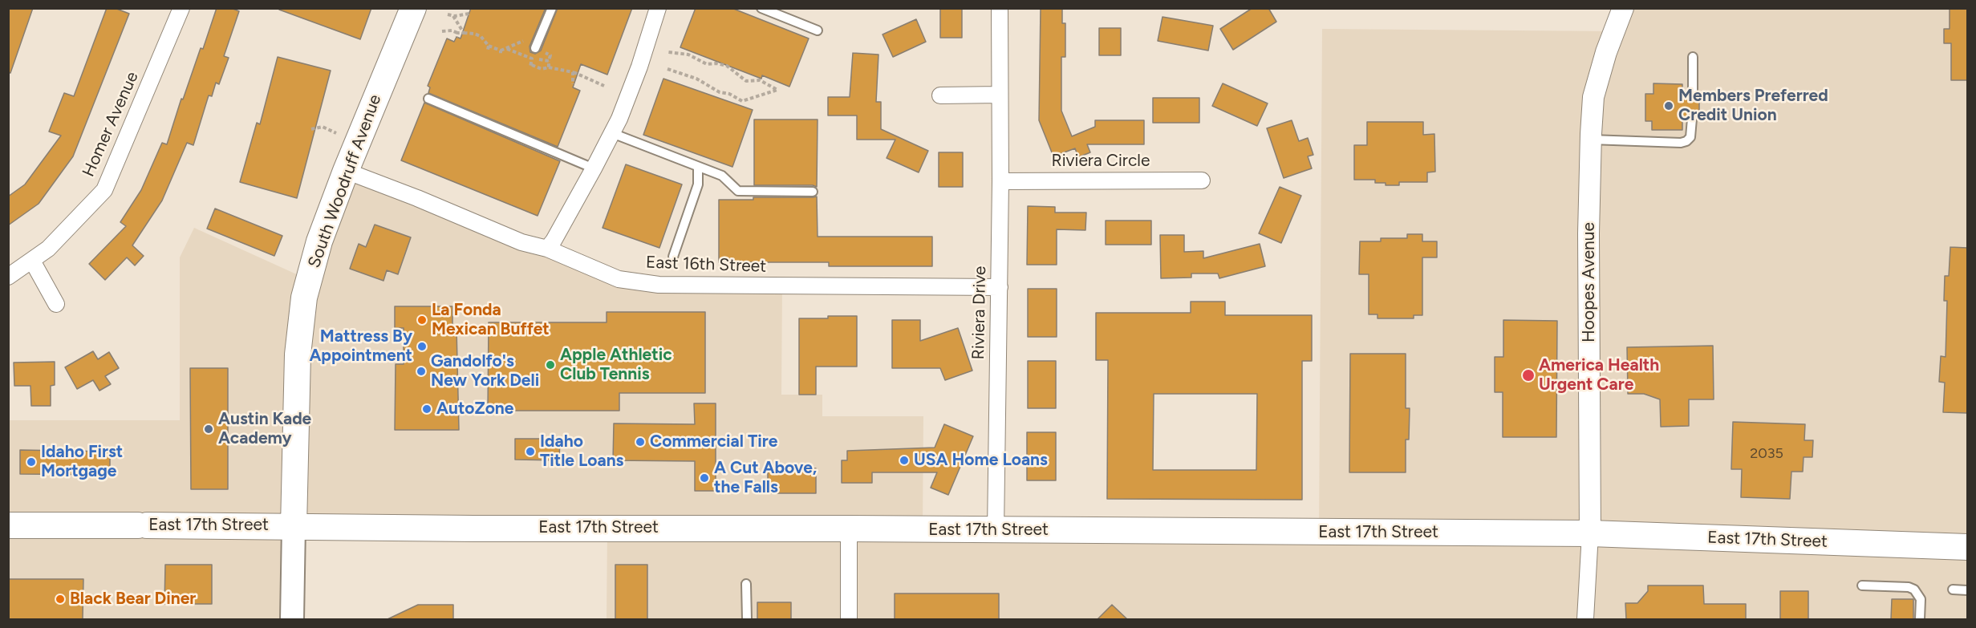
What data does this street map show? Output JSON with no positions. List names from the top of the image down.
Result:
{
  "streets": {
    "main road": ["South Woodruff Avenue", "East 17th Street"],
    "street": [
      "Homer Avenue",
      "Riviera Circle",
      "East 16th Street",
      "Hoopes Avenue",
      "Riviera Drive"
    ]
  },
  "crossings": [
    ["Riviera Circle", "Riviera Drive"],
    ["South Woodruff Avenue", "East 16th Street"],
    ["South Woodruff Avenue", "East 17th Street"],
    ["East 16th Street", "Riviera Drive"],
    ["Hoopes Avenue", "East 17th Street"],
    ["Riviera Drive", "East 17th Street"]
  ],
  "places": [
    "Members Preferred Credit Union",
    "La Fonda Mexican Buffet",
    "Mattress By Appointment",
    "Apple Athletic Club Tennis",
    "Gandolfo's New York Deli",
    "America Health Urgent Care",
    "AutoZone",
    "Austin Kade Academy",
    "Commercial Tire",
    "Idaho Title Loans",
    "USA Home Loans",
    "Idaho First Mortgage",
    "A Cut Above, the Falls",
    "Black Bear Diner"
  ],
  "house_numbers": ["2035"]
}
